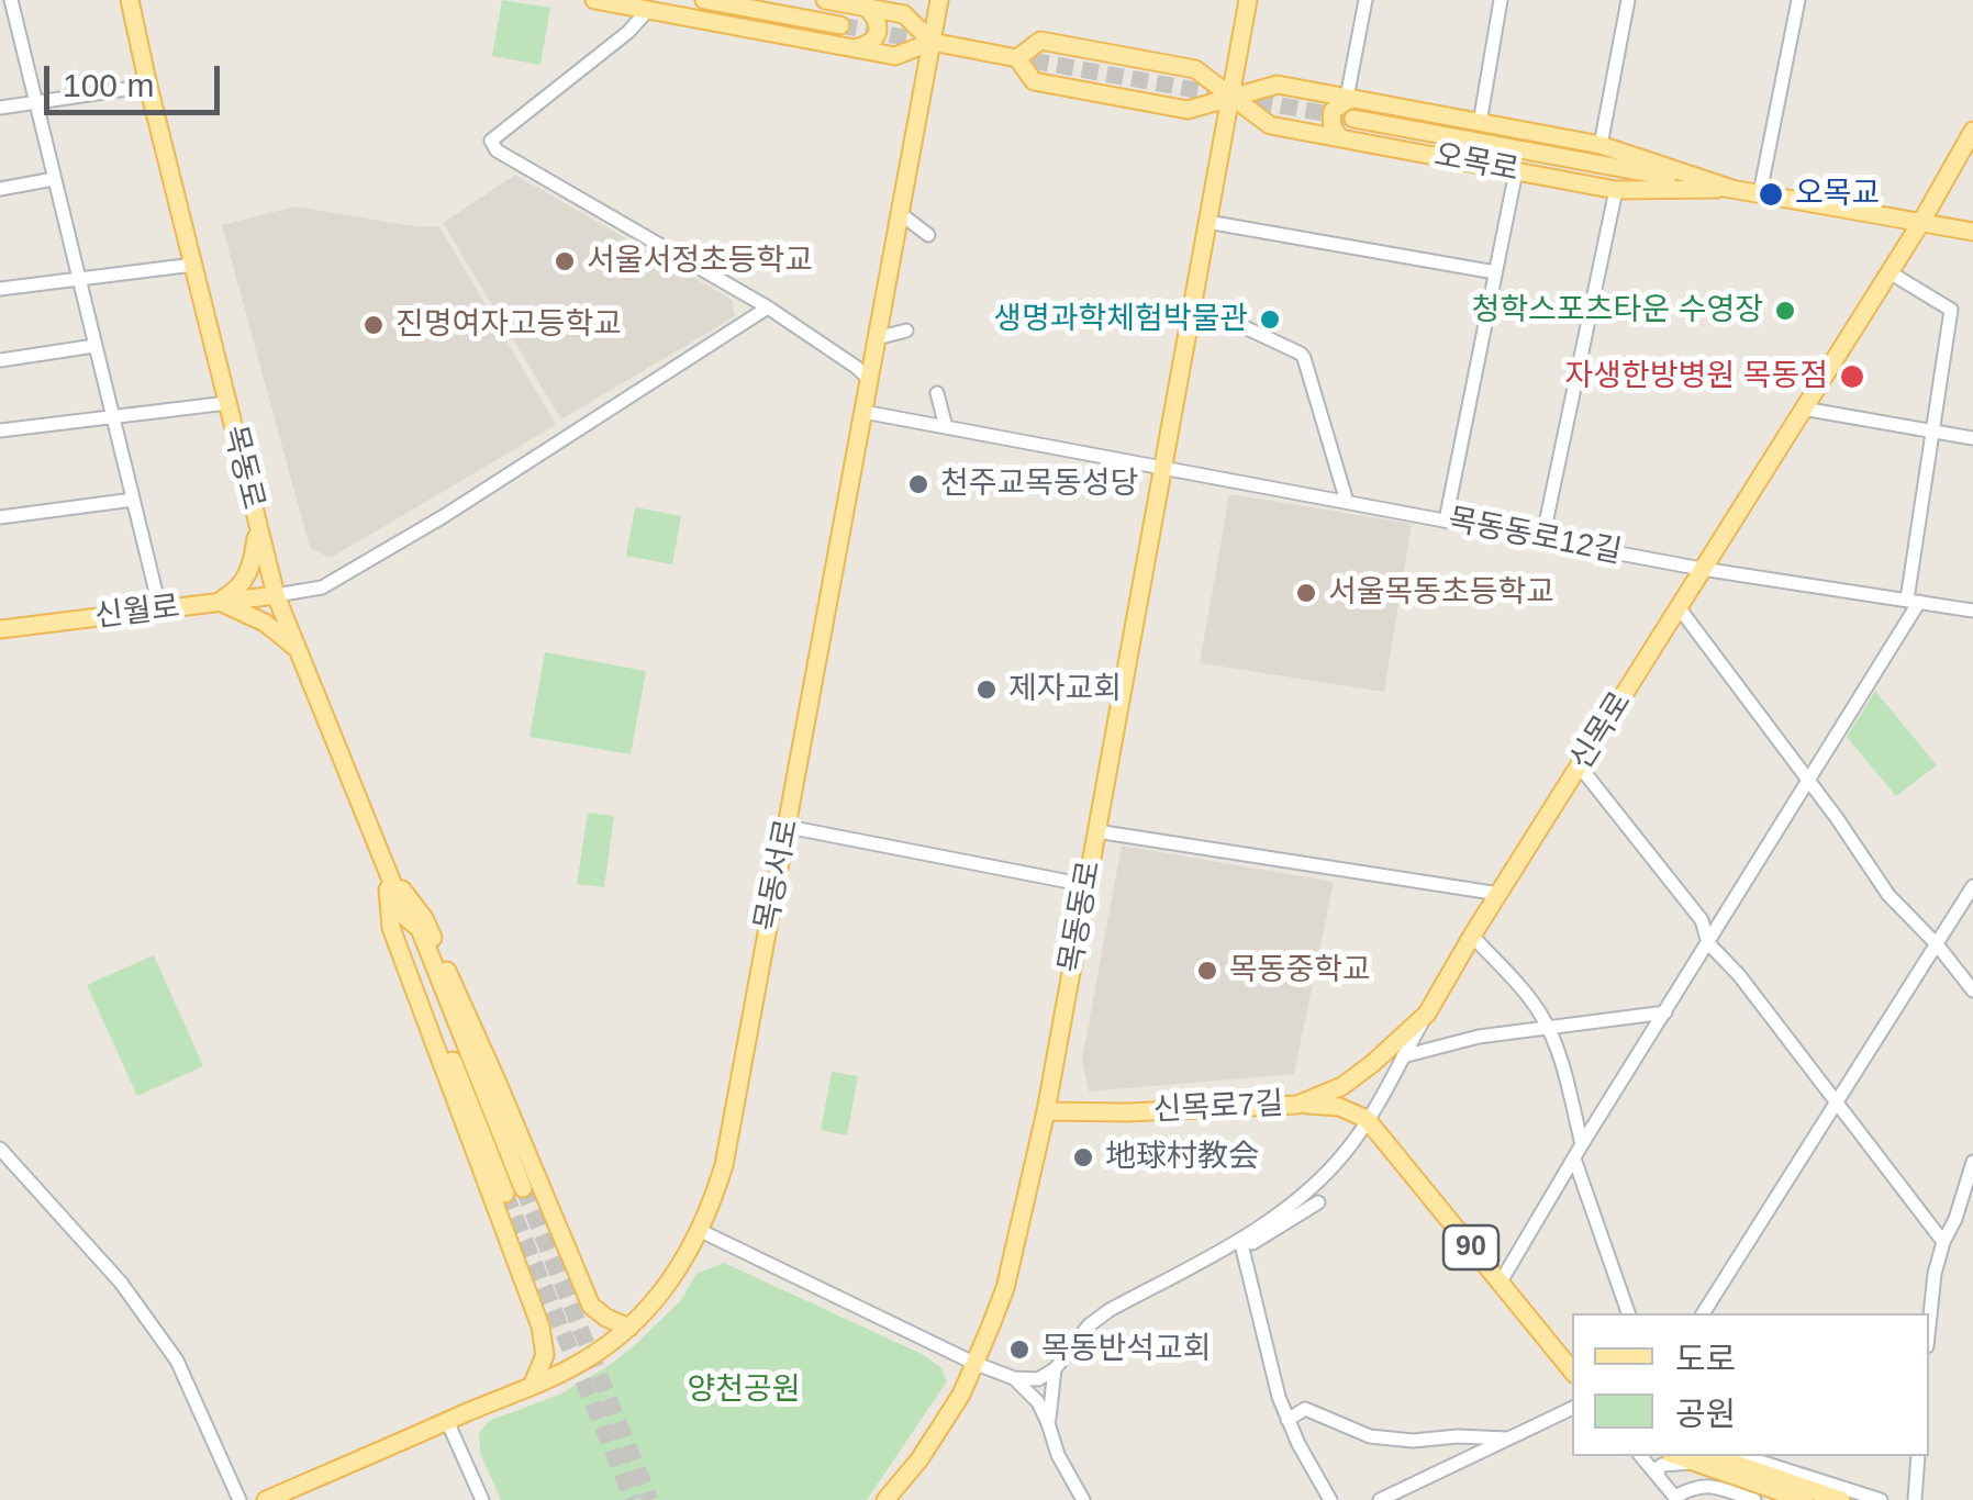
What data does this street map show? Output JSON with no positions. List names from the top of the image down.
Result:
{
  "streets": {
    "main road": [
      "오목로",
      "목동로",
      "신월로",
      "신목로",
      "목동서로",
      "목동동로",
      "신목로7길",
      "90"
    ],
    "street": ["목동동로12길"]
  },
  "crossings": [
    ["오목로", "신목로"],
    ["오목로", "목동서로"],
    ["오목로", "목동동로"],
    ["목동로", "신월로"],
    ["목동동로12길", "신목로"],
    ["목동동로12길", "목동서로"],
    ["목동동로12길", "목동동로"],
    ["신목로", "신목로7길"],
    ["신목로", "90"],
    ["목동동로", "신목로7길"]
  ],
  "parks": ["양천공원"],
  "places": [
    "오목교",
    "서울서정초등학교",
    "청학스포츠타운 수영장",
    "생명과학체험박물관",
    "진명여자고등학교",
    "자생한방병원 목동점",
    "천주교목동성당",
    "서울목동초등학교",
    "제자교회",
    "목동중학교",
    "地球村教会",
    "목동반석교회"
  ],
  "legend": ["도로", "공원"],
  "scale_bar": "100 m"
}
